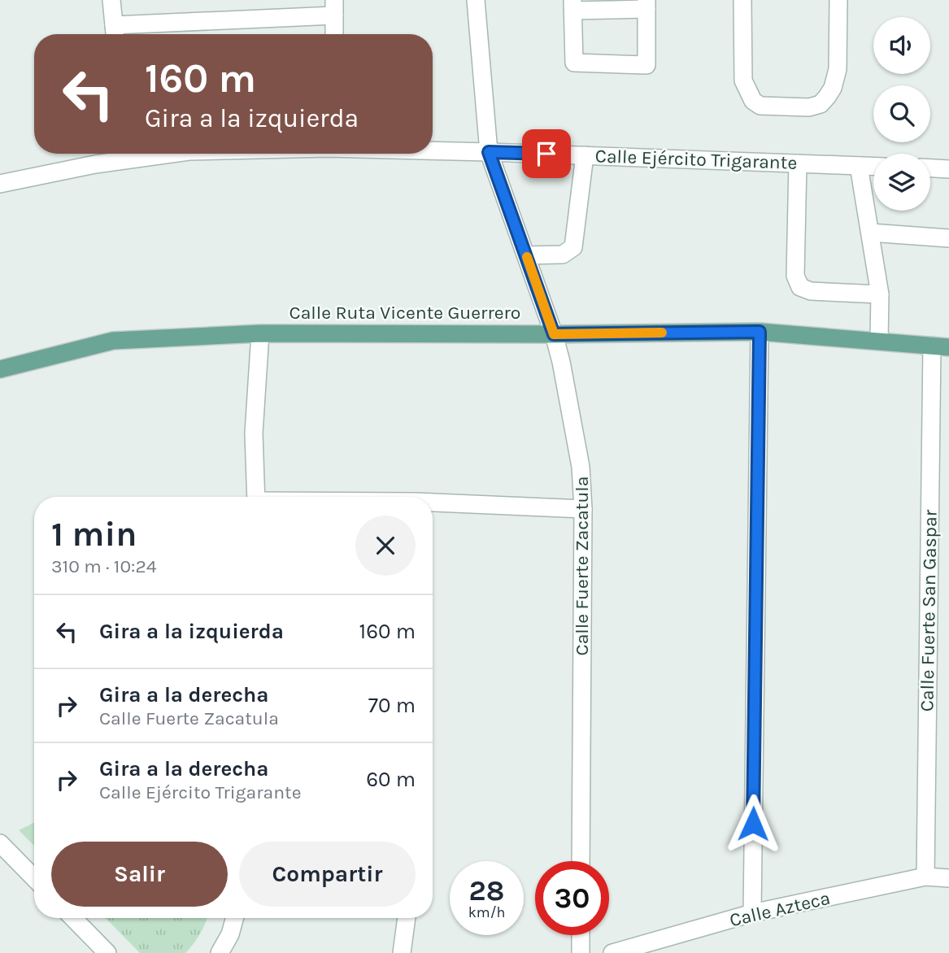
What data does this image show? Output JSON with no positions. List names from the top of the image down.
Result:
{
  "streets": {
    "main road": ["Calle Ruta Vicente Guerrero"],
    "street": [
      "Calle Ejército Trigarante",
      "Calle Fuerte Zacatula",
      "Calle Fuerte San Gaspar",
      "Calle Azteca"
    ]
  },
  "crossings": [
    ["Calle Ejército Trigarante", "Calle Fuerte Zacatula"],
    ["Calle Ruta Vicente Guerrero", "Calle Fuerte Zacatula"],
    ["Calle Ruta Vicente Guerrero", "Calle Fuerte San Gaspar"],
    ["Calle Fuerte San Gaspar", "Calle Azteca"]
  ],
  "page": {
    "turn": ["160 m", "Gira a la izquierda"],
    "heading": ["1 min", "310 m · 10:24"],
    "list": [
      {
        "name": "Gira a la izquierda",
        "value": "160 m"
      },
      {
        "name": "Gira a la derecha",
        "note": "Calle Fuerte Zacatula",
        "value": "70 m"
      },
      {
        "name": "Gira a la derecha",
        "note": "Calle Ejército Trigarante",
        "value": "60 m"
      }
    ],
    "buttons": ["Salir", "Compartir"],
    "speed": "28 km/h",
    "limit": "30"
  }
}
